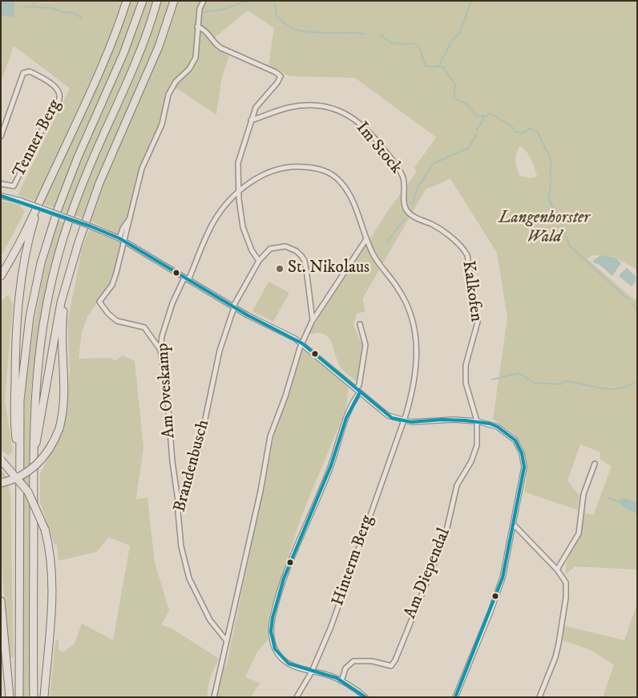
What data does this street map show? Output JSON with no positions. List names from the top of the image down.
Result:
{
  "streets": {
    "street": [
      "Tenner Berg",
      "Im Stock",
      "Kalkofen",
      "Am Oveskamp",
      "Brandenbusch",
      "Hinterm Berg",
      "Am Diependal"
    ]
  },
  "crossings": [
    ["Im Stock", "Kalkofen"],
    ["Kalkofen", "Am Diependal"],
    ["Am Oveskamp", "Brandenbusch"],
    ["Am Oveskamp", "Hinterm Berg"]
  ],
  "parks": ["Langenhorster Wald"],
  "places": ["St. Nikolaus"]
}
